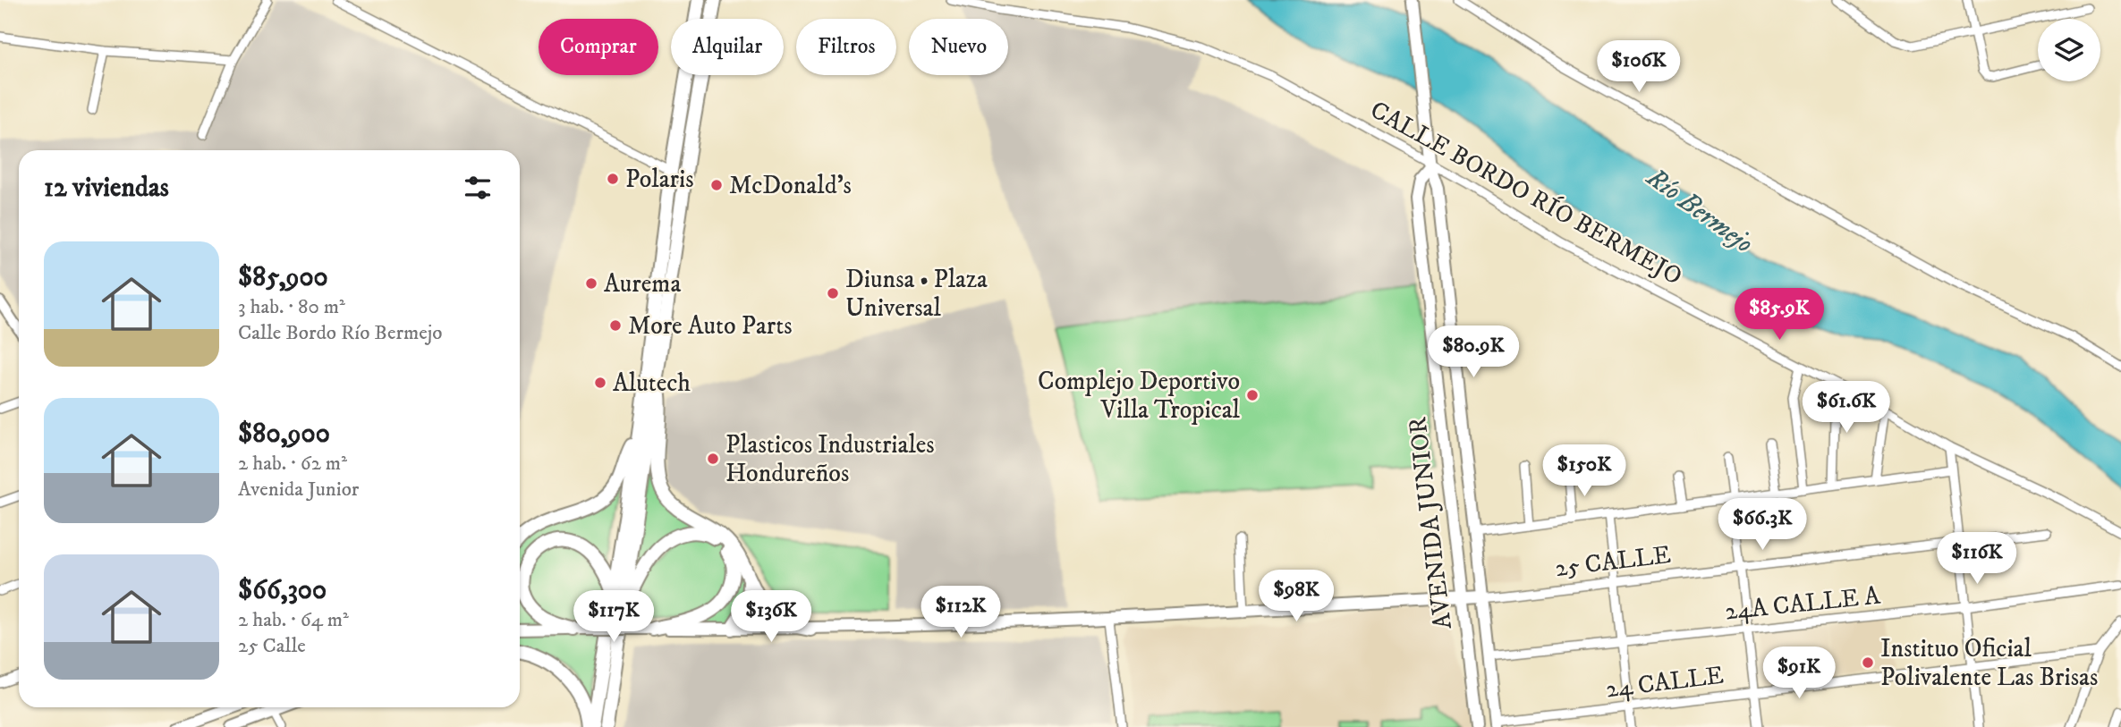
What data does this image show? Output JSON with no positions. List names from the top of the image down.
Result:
{
  "streets": {
    "main road": ["AVENIDA JUNIOR"],
    "street": [
      "CALLE BORDO RÍO BERMEJO",
      "25 CALLE",
      "24A CALLE A",
      "24 CALLE"
    ]
  },
  "crossings": [
    ["CALLE BORDO RÍO BERMEJO", "AVENIDA JUNIOR"],
    ["AVENIDA JUNIOR", "25 CALLE"],
    ["AVENIDA JUNIOR", "24A CALLE A"],
    ["AVENIDA JUNIOR", "24 CALLE"]
  ],
  "water": ["Río Bermejo"],
  "places": [
    "Polaris",
    "McDonald's",
    "Aurema",
    "Diunsa • Plaza Universal",
    "More Auto Parts",
    "Alutech",
    "Complejo Deportivo Villa Tropical",
    "Plasticos Industriales Hondureños",
    "Instituo Oficial Polivalente Las Brisas"
  ],
  "page": {
    "chip": [
      "Comprar",
      "Alquilar",
      "Filtros",
      "Nuevo"
    ],
    "price": [
      "$106K",
      "$85.9K",
      "$80.9K",
      "$61.6K",
      "$150K",
      "$66.3K",
      "$116K",
      "$98K",
      "$112K",
      "$117K",
      "$136K",
      "$91K"
    ],
    "heading": "12 viviendas",
    "list": [
      {
        "name": "$85,900",
        "note": "3 hab. · 80 m² · Calle Bordo Río Bermejo"
      },
      {
        "name": "$80,900",
        "note": "2 hab. · 62 m² · Avenida Junior"
      },
      {
        "name": "$66,300",
        "note": "2 hab. · 64 m² · 25 Calle"
      }
    ]
  }
}
